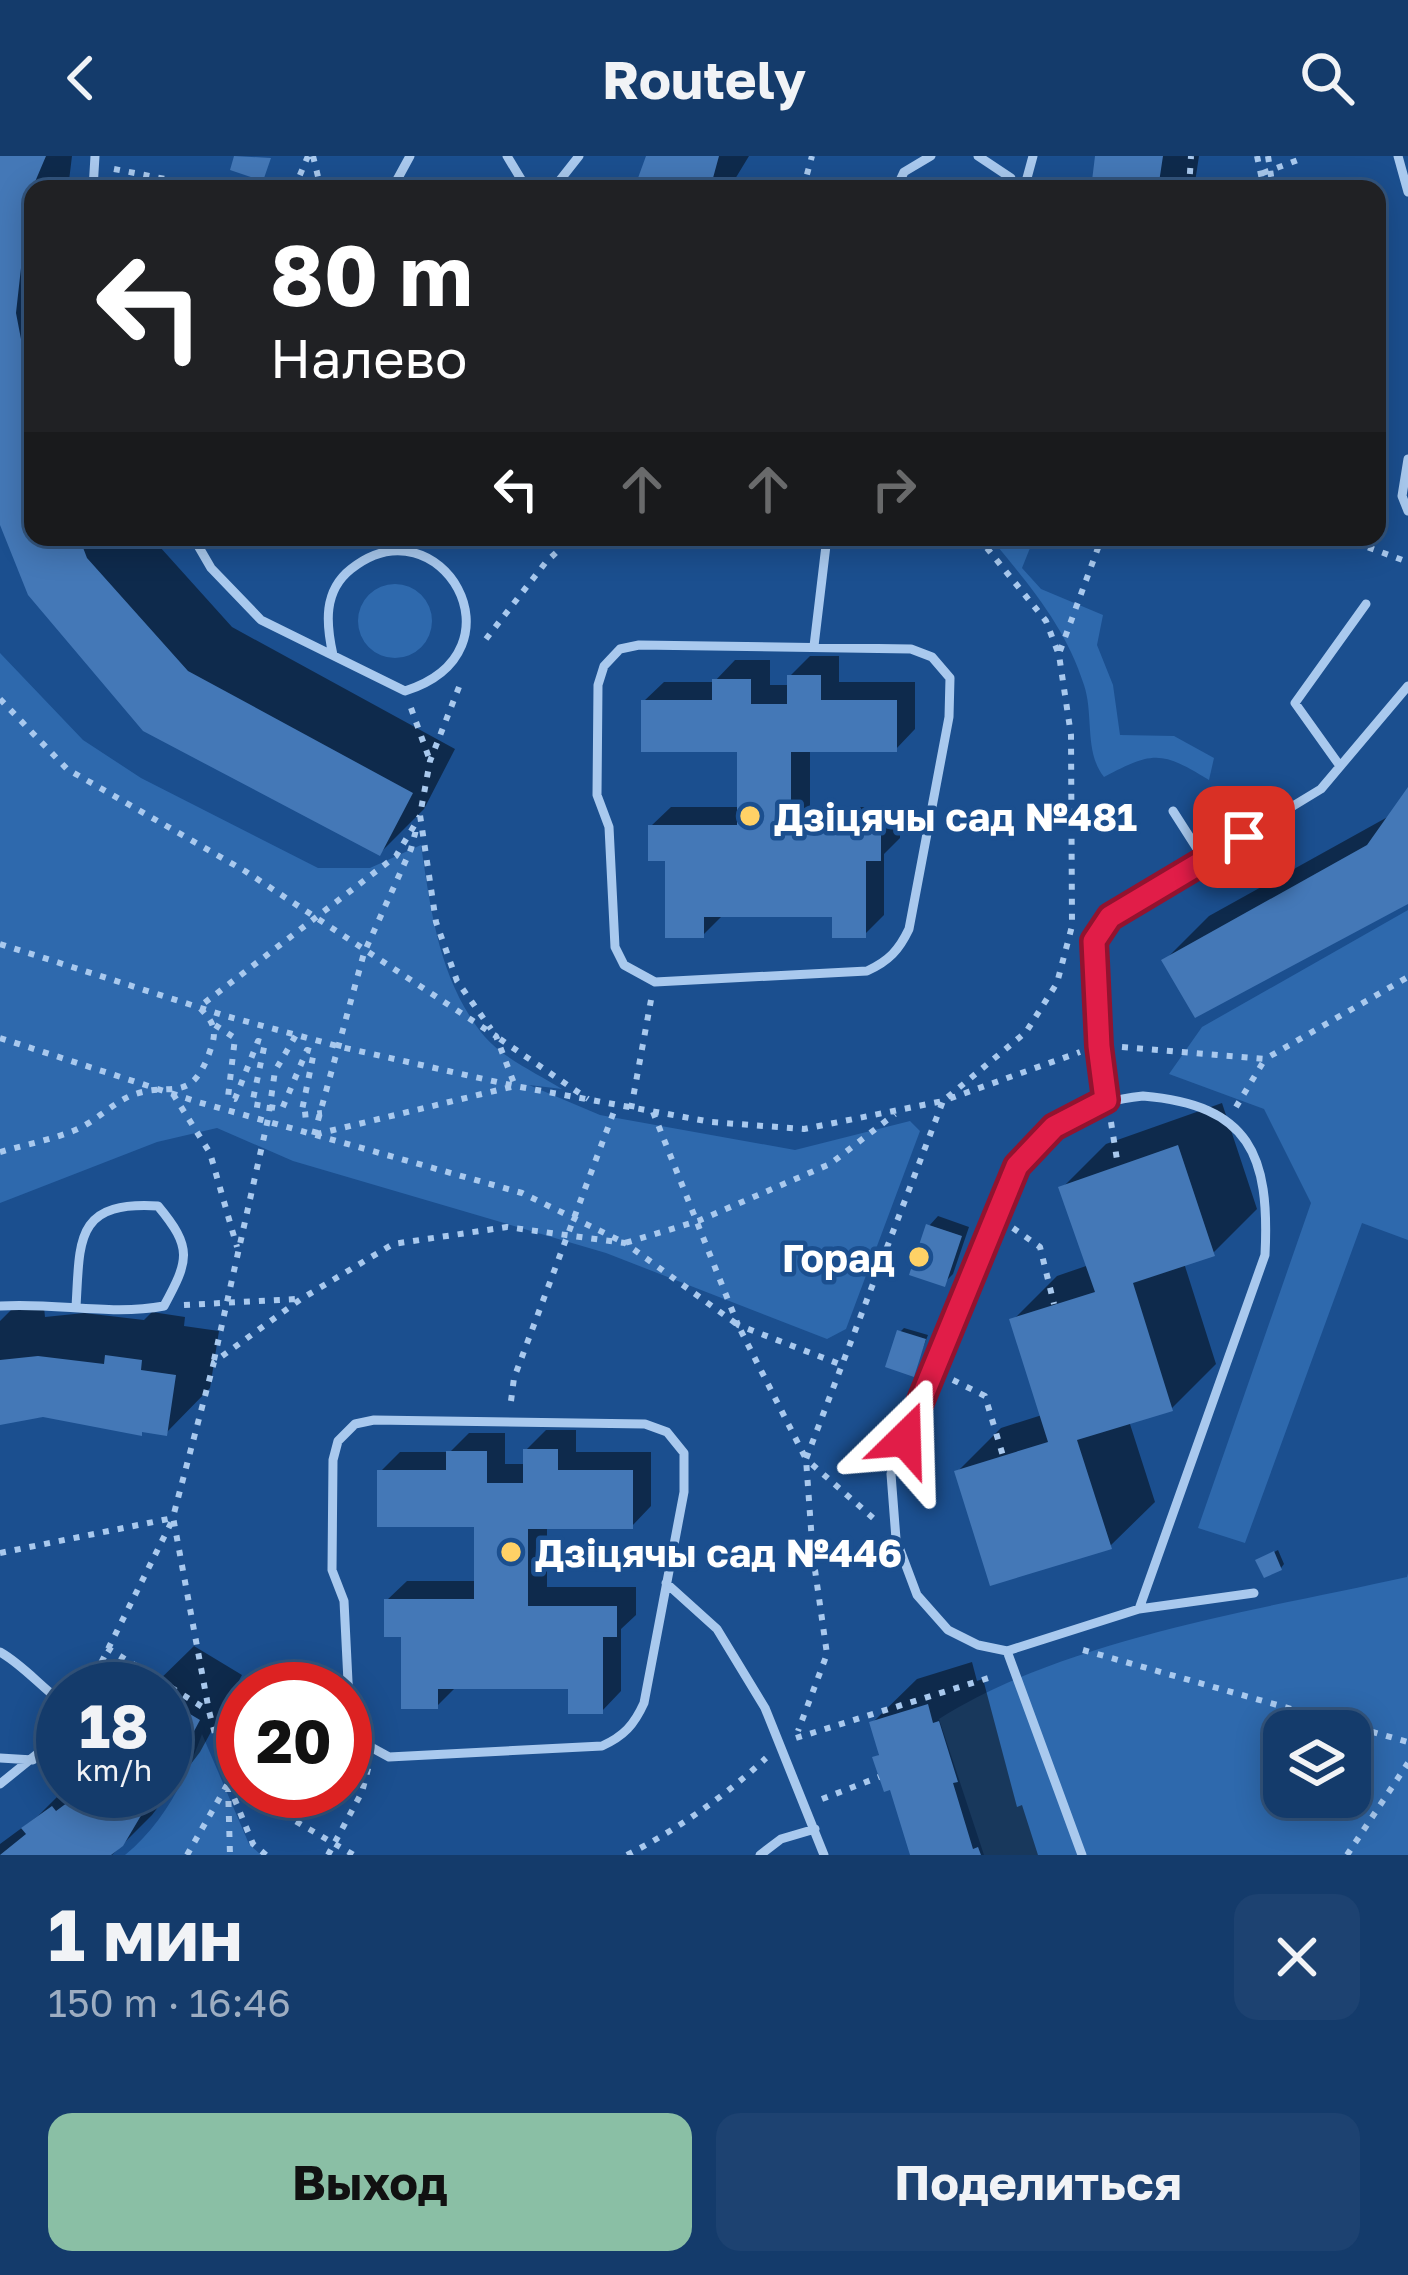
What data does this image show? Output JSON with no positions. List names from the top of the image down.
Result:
{
  "places": ["Дзіцячы сад №481", "Горад", "Дзіцячы сад №446"],
  "page": {
    "header": "Routely",
    "turn": ["80 m", "Налево"],
    "speed": "18 km/h",
    "limit": "20",
    "heading": ["1 мин", "150 m · 16:46"],
    "buttons": ["Выход", "Поделиться"]
  }
}
